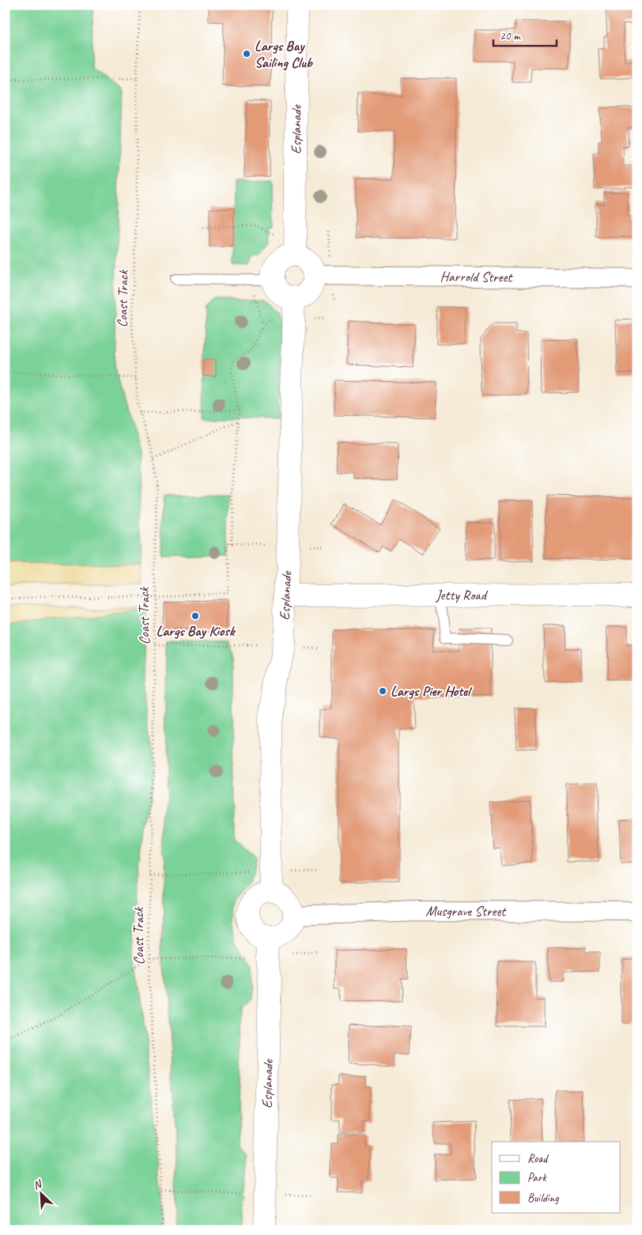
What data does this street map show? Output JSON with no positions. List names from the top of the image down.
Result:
{
  "streets": {
    "street": [
      "Esplanade",
      "Harrold Street",
      "Jetty Road",
      "Musgrave Street"
    ],
    "path": ["Coast Track"]
  },
  "crossings": [
    ["Esplanade", "Harrold Street"],
    ["Esplanade", "Jetty Road"],
    ["Esplanade", "Musgrave Street"]
  ],
  "places": ["Largs Bay Sailing Club", "Largs Bay Kiosk", "Largs Pier Hotel"],
  "legend": ["Road", "Park", "Building"],
  "scale_bar": "20 m",
  "north": "top left"
}
